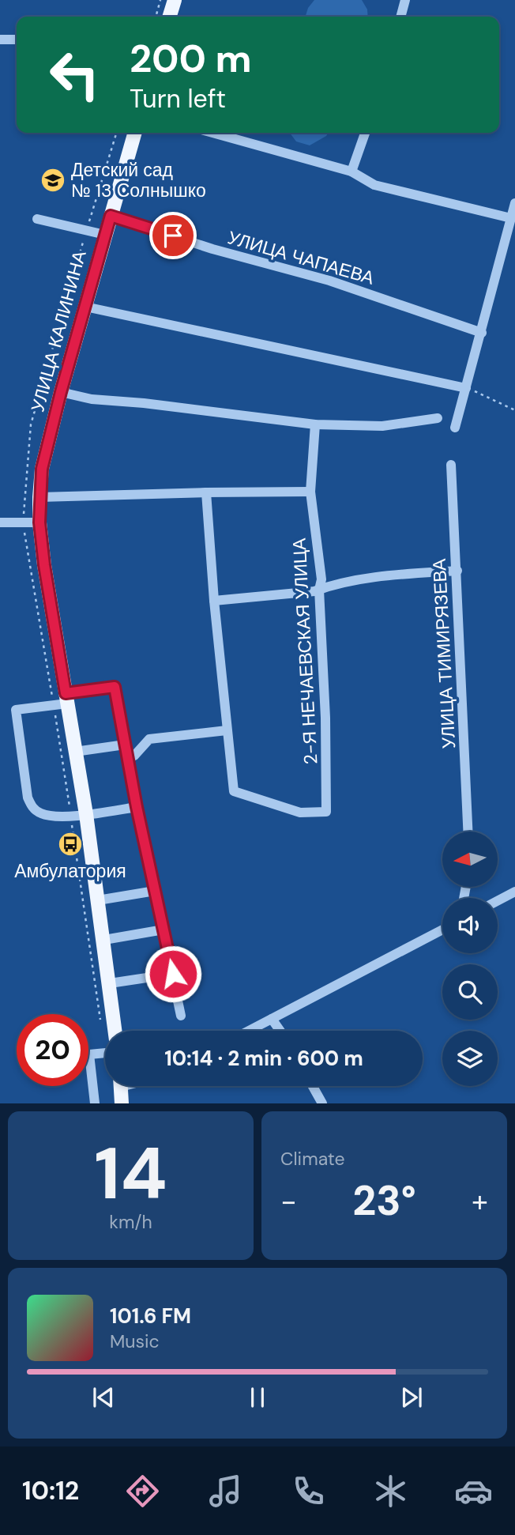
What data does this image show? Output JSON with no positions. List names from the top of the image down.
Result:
{
  "streets": {
    "main road": ["УЛИЦА КАЛИНИНА"],
    "street": ["УЛИЦА ЧАПАЕВА", "2-Я НЕЧАЕВСКАЯ УЛИЦА", "УЛИЦА ТИМИРЯЗЕВА"]
  },
  "crossings": [
    ["УЛИЦА ЧАПАЕВА", "УЛИЦА КАЛИНИНА"]
  ],
  "places": {
    "school or university": ["Детский сад № 13 Солнышко"],
    "bus stop": ["Амбулатория"]
  },
  "north": "left",
  "page": {
    "turn": ["200 m", "Turn left"],
    "limit": "20",
    "trip": "10:14 · 2 min · 600 m",
    "tile": [
      ["14", "km/h"],
      "Climate"
    ],
    "heat": ["−", "23°", "+"],
    "song": ["101.6 FM", "Music"],
    "tabs": "10:12"
  }
}
